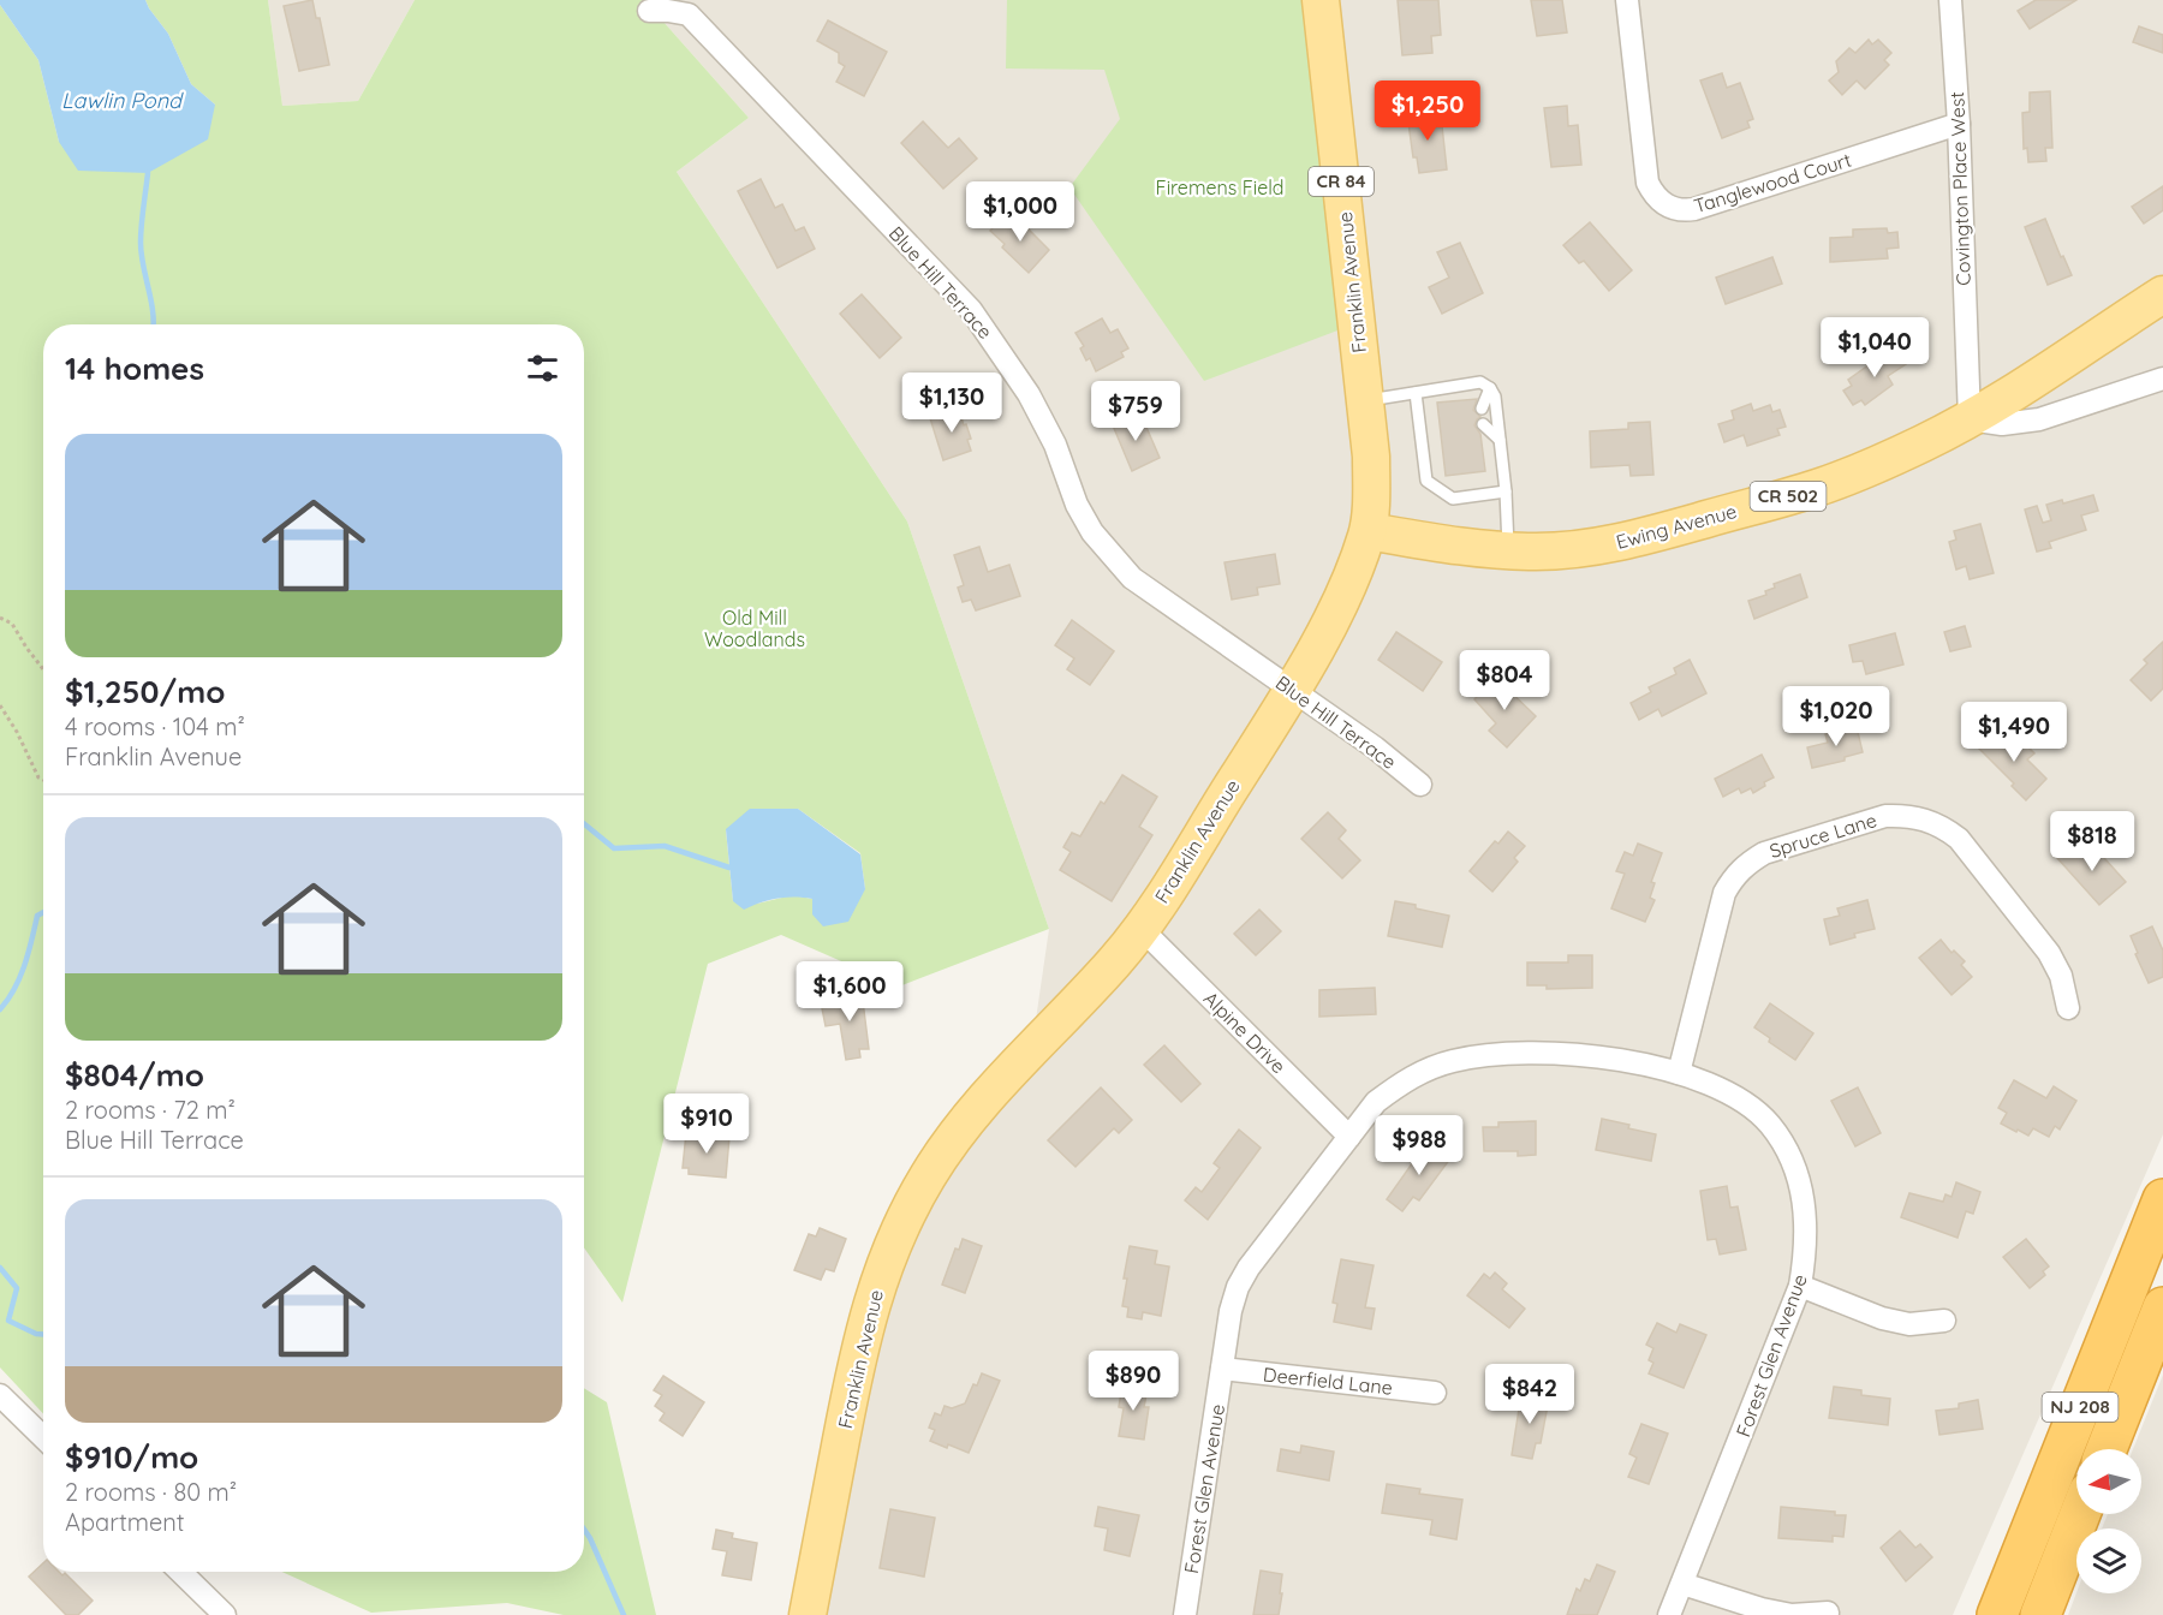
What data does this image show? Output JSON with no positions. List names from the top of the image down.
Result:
{
  "streets": {
    "highway": ["NJ 208"],
    "main road": [
      "CR 84",
      "Franklin Avenue",
      "CR 502",
      "Ewing Avenue"
    ],
    "street": [
      "Tanglewood Court",
      "Covington Place West",
      "Blue Hill Terrace",
      "Spruce Lane",
      "Alpine Drive",
      "Forest Glen Avenue",
      "Deerfield Lane"
    ]
  },
  "crossings": [
    ["Tanglewood Court", "Covington Place West"],
    ["Covington Place West", "Ewing Avenue"],
    ["Blue Hill Terrace", "Franklin Avenue"],
    ["Franklin Avenue", "Ewing Avenue"],
    ["Franklin Avenue", "Alpine Drive"],
    ["Spruce Lane", "Forest Glen Avenue"],
    ["Alpine Drive", "Forest Glen Avenue"],
    ["Forest Glen Avenue", "Deerfield Lane"]
  ],
  "water": ["Lawlin Pond"],
  "parks": ["Firemens Field", "Old Mill Woodlands"],
  "north": "left",
  "page": {
    "price": [
      "$1,250",
      "$1,000",
      "$1,040",
      "$1,130",
      "$759",
      "$804",
      "$1,020",
      "$1,490",
      "$818",
      "$1,600",
      "$910",
      "$988",
      "$890",
      "$842"
    ],
    "heading": "14 homes",
    "list": [
      {
        "name": "$1,250/mo",
        "note": "4 rooms · 104 m² · Franklin Avenue"
      },
      {
        "name": "$804/mo",
        "note": "2 rooms · 72 m² · Blue Hill Terrace"
      },
      {
        "name": "$910/mo",
        "note": "2 rooms · 80 m² · Apartment"
      }
    ]
  }
}
